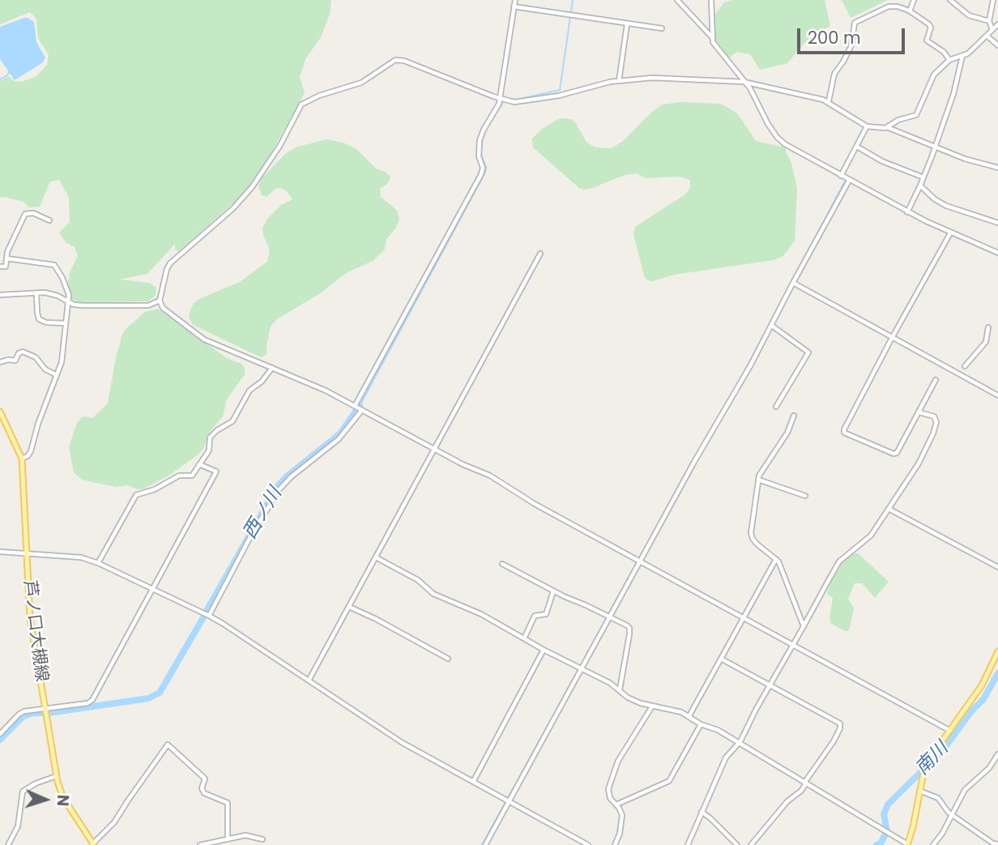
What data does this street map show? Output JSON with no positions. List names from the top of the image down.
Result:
{
  "streets": {
    "main road": ["芦ノ口大槻線"]
  },
  "water": ["西ノ川", "南川"],
  "scale_bar": "200 m",
  "north": "right"
}
